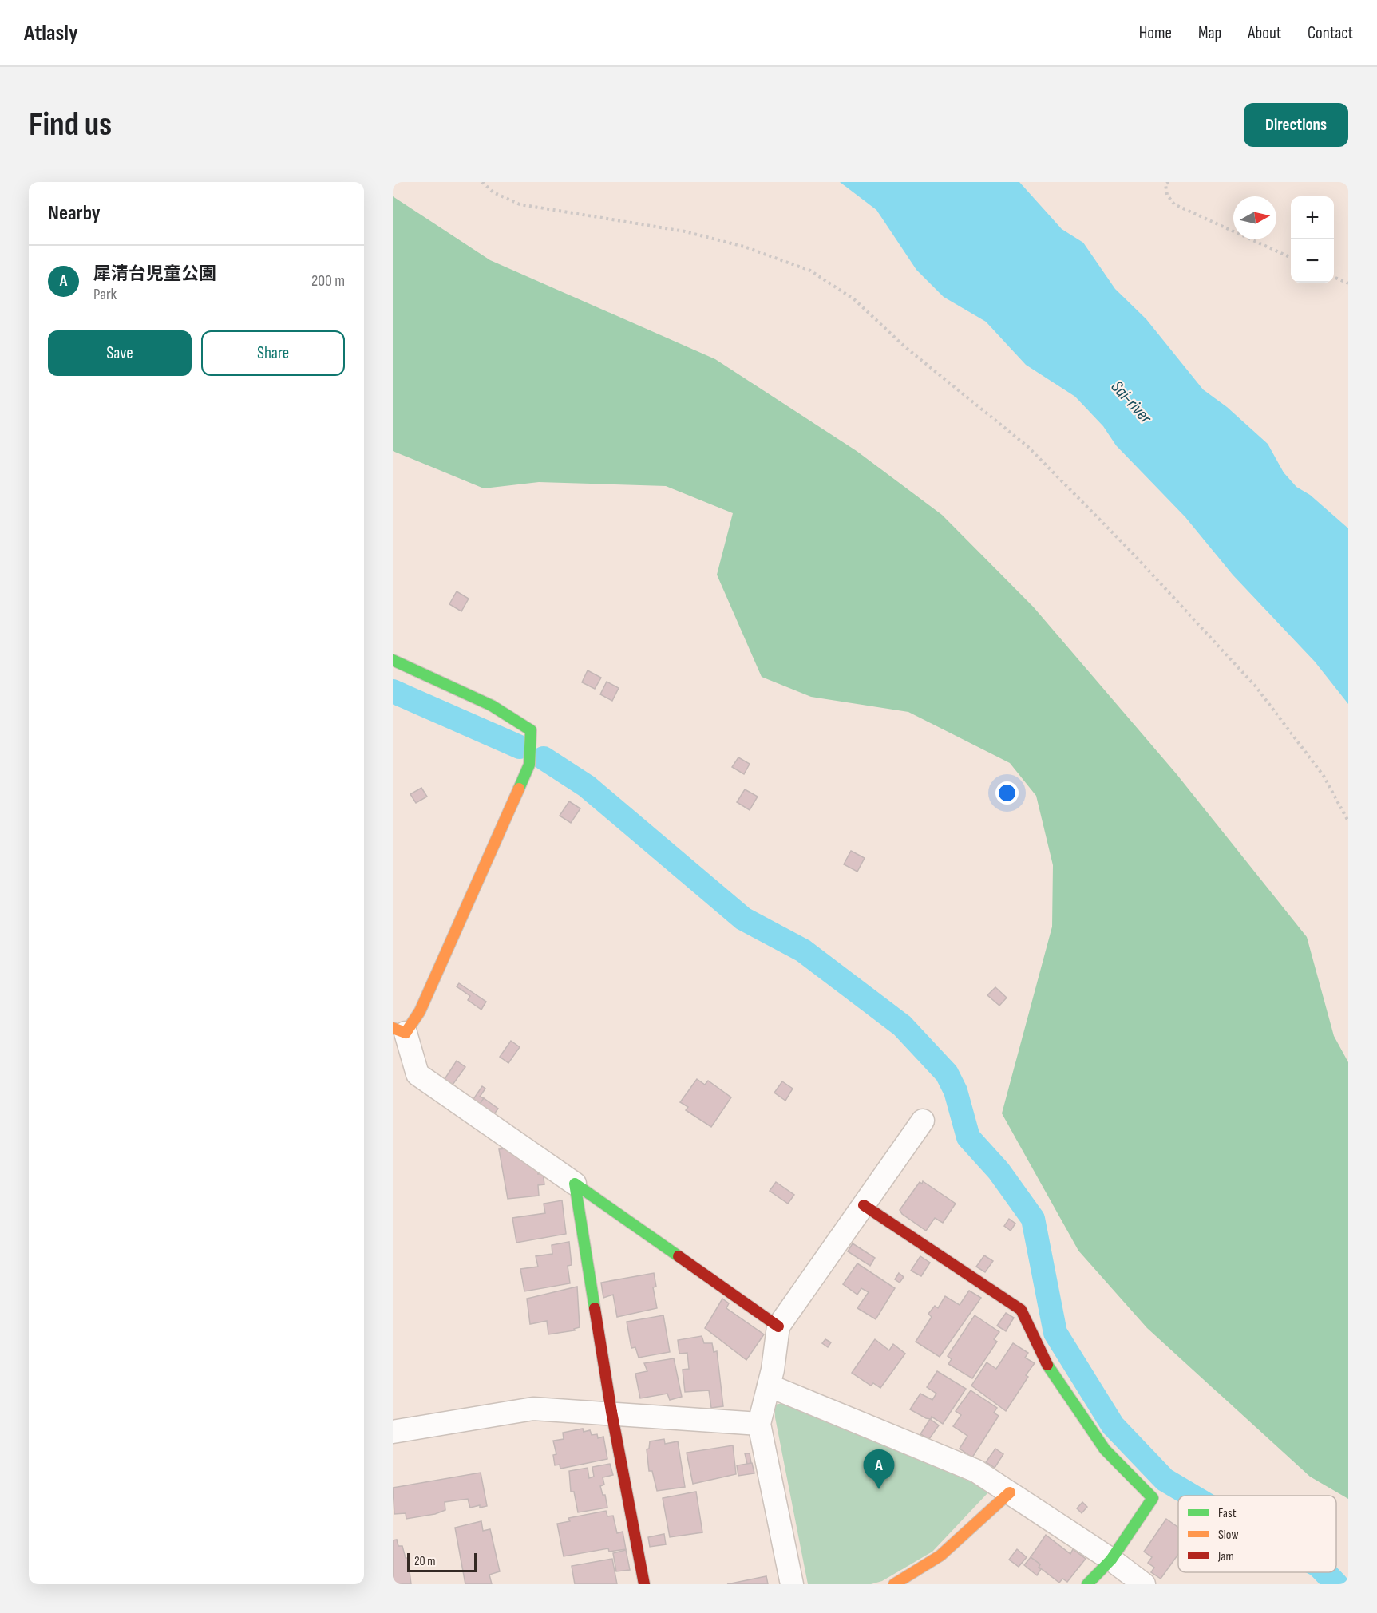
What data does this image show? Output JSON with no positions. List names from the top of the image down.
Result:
{
  "water": ["Sai-river"],
  "legend": ["Fast", "Slow", "Jam"],
  "scale_bar": "20 m",
  "north": "right",
  "page": {
    "header": "Atlasly",
    "nav": [
      "Home",
      "Map",
      "About",
      "Contact"
    ],
    "buttons": [
      "Directions",
      ["Save", "Share"]
    ],
    "title": "Find us",
    "heading": "Nearby",
    "map_buttons": ["+", "−"],
    "list": [
      {
        "mark": "A",
        "name": "犀清台児童公園",
        "note": "Park",
        "value": "200 m"
      }
    ],
    "pins": "A",
    "scale": "20 m"
  }
}
